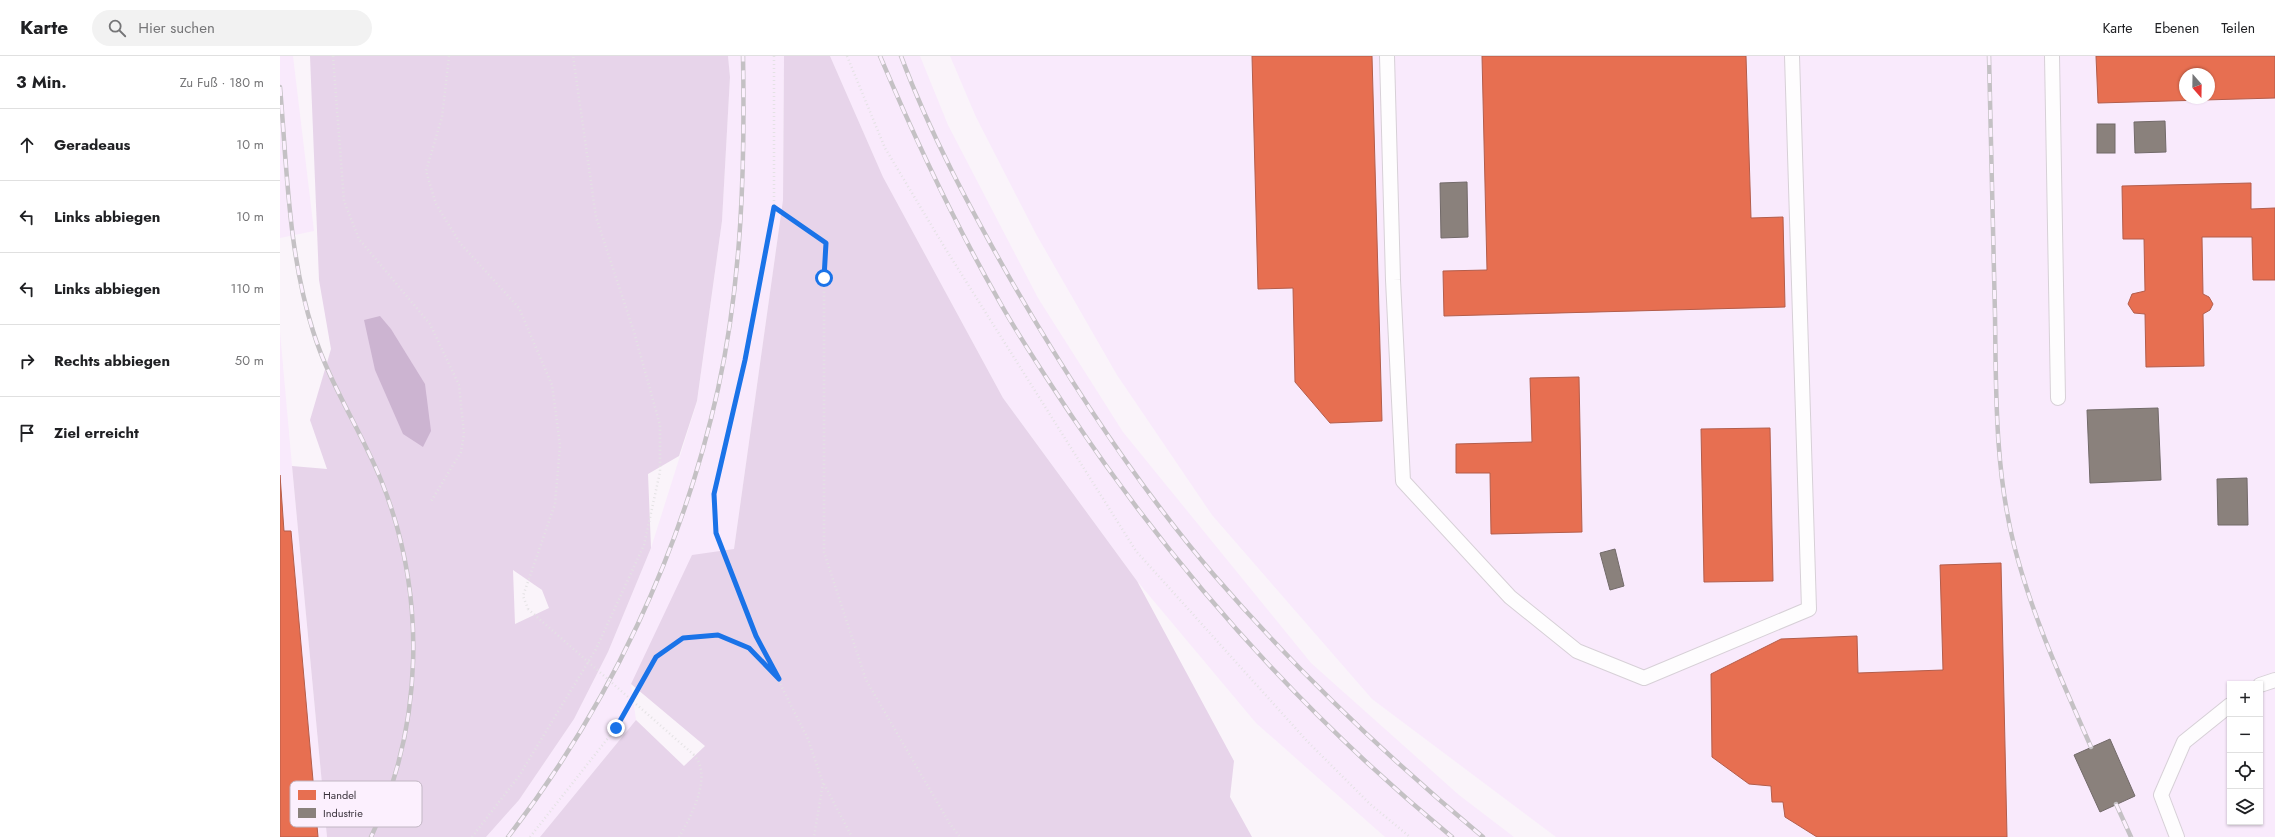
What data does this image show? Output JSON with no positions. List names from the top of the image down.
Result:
{
  "legend": ["Handel", "Industrie"],
  "north": "bottom",
  "page": {
    "header": "Karte",
    "search": "Hier suchen",
    "nav": ["Karte", "Ebenen", "Teilen"],
    "heading": ["3 Min.", "Zu Fuß · 180 m"],
    "list": [
      ["Geradeaus", "10 m"],
      ["Links abbiegen", "10 m"],
      ["Links abbiegen", "110 m"],
      ["Rechts abbiegen", "50 m"],
      "Ziel erreicht"
    ],
    "map_buttons": ["+", "−"]
  }
}
